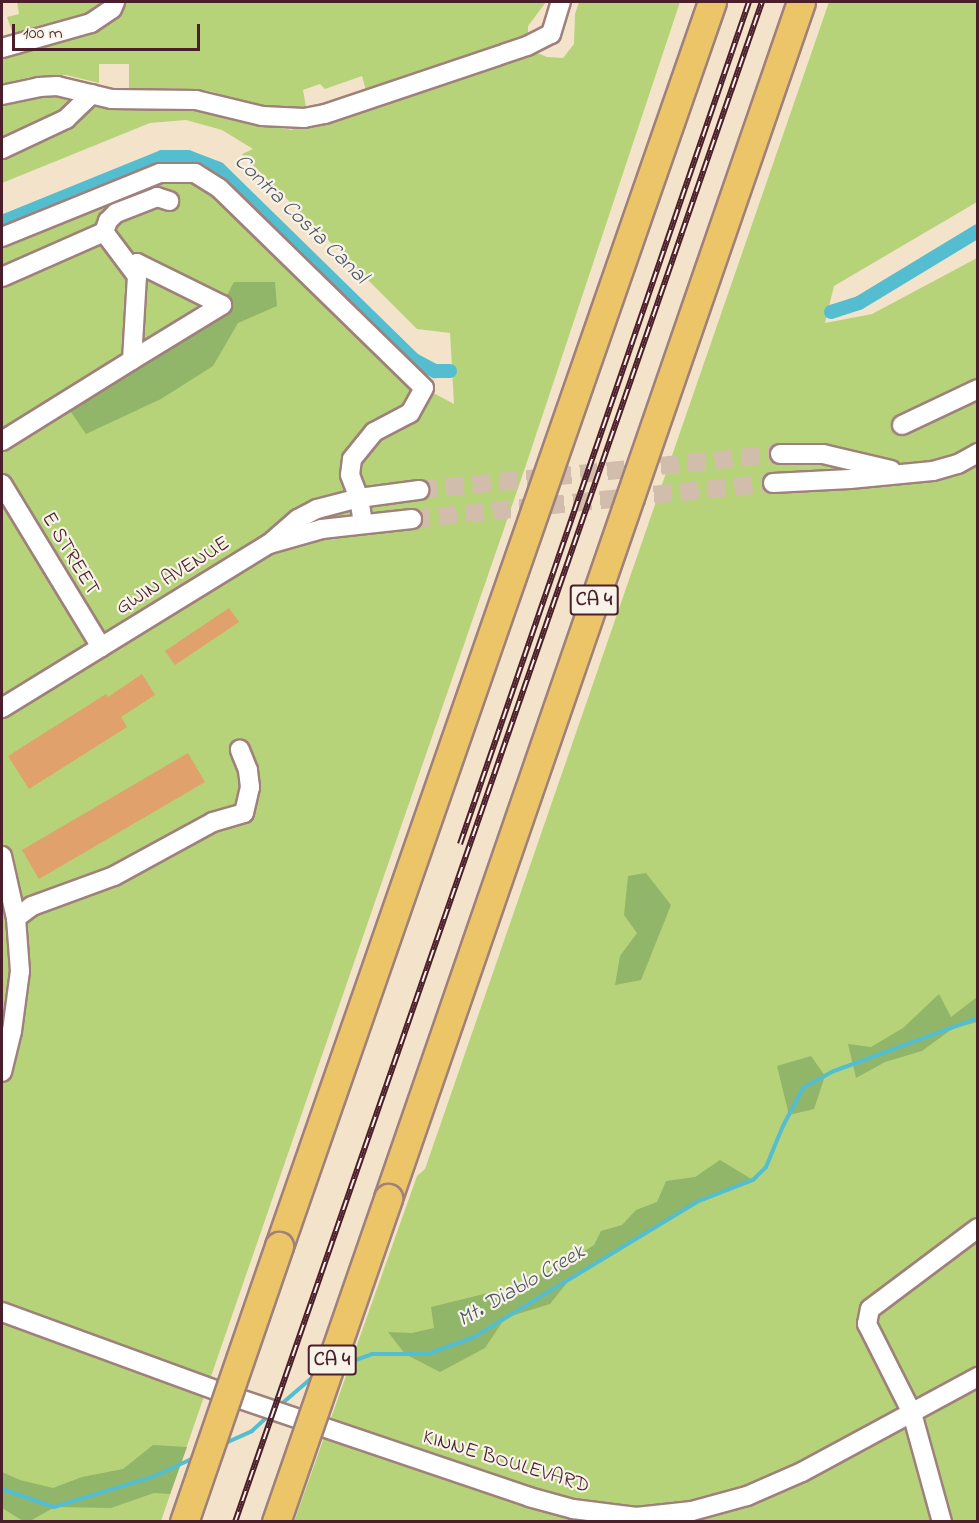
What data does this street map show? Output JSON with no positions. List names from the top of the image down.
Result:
{
  "streets": {
    "highway": ["CA 4"],
    "street": ["E STREET", "GWIN AVENUE", "KINNE BOULEVARD"]
  },
  "crossings": [
    ["E STREET", "GWIN AVENUE"]
  ],
  "water": ["Contra Costa Canal", "Mt. Diablo Creek"],
  "scale_bar": "100 m"
}
